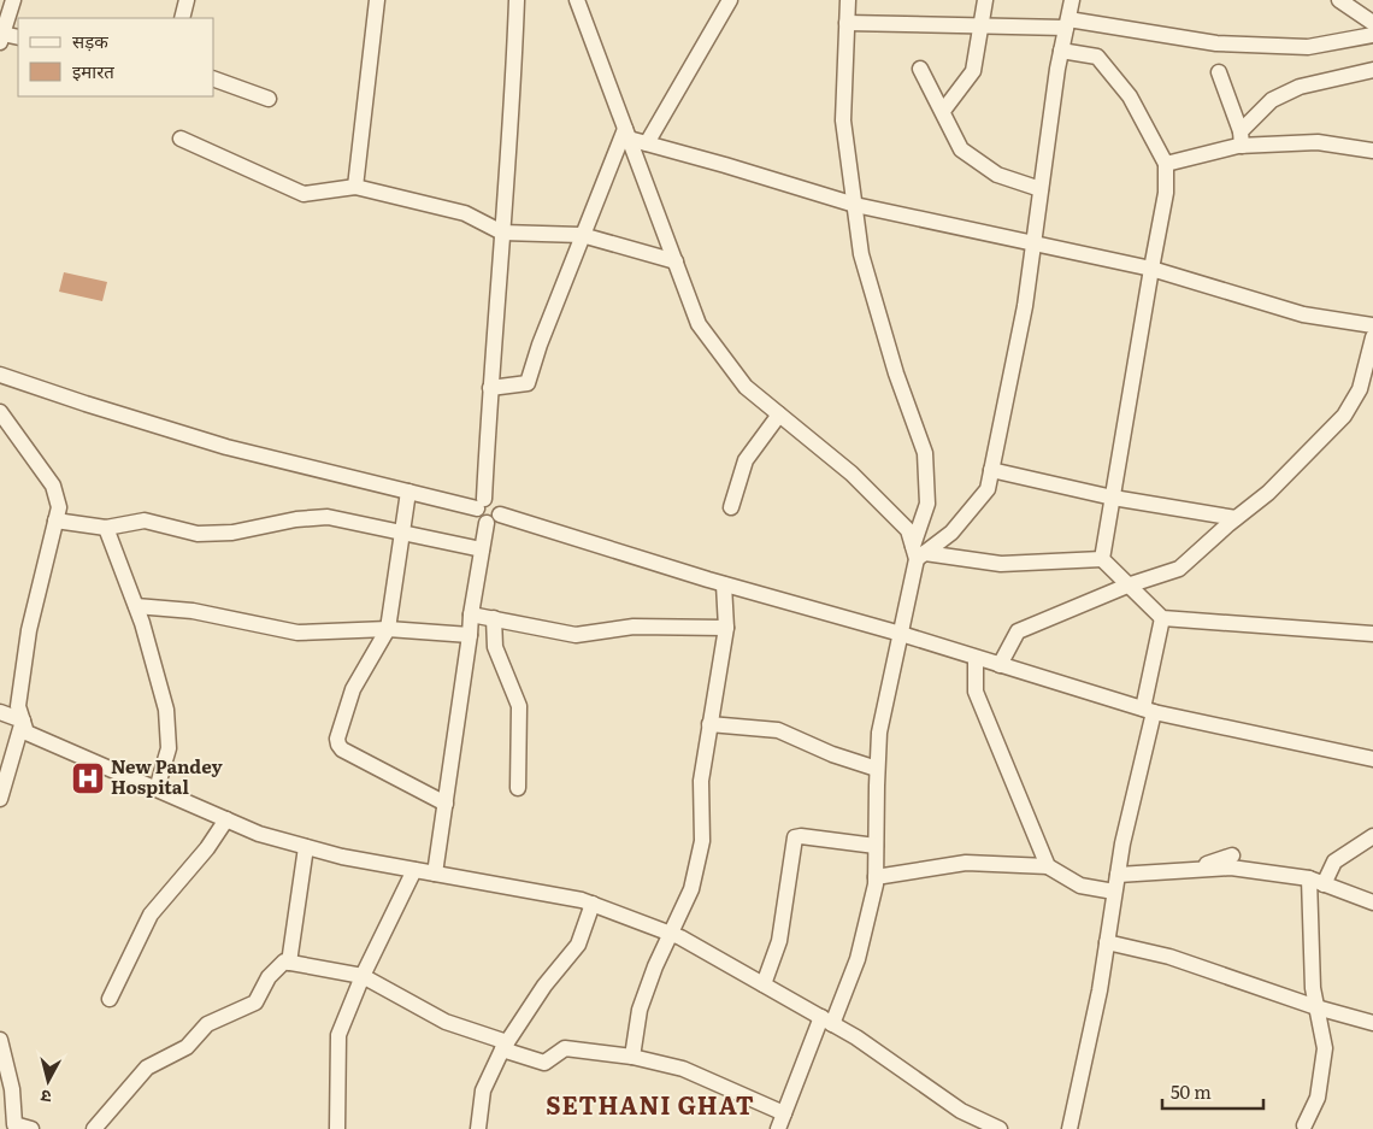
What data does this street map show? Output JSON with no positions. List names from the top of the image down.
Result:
{
  "districts": ["SETHANI GHAT"],
  "places": {
    "hospital": ["New Pandey Hospital"]
  },
  "legend": ["सड़क", "इमारत"],
  "scale_bar": "50 m",
  "north": "bottom"
}
